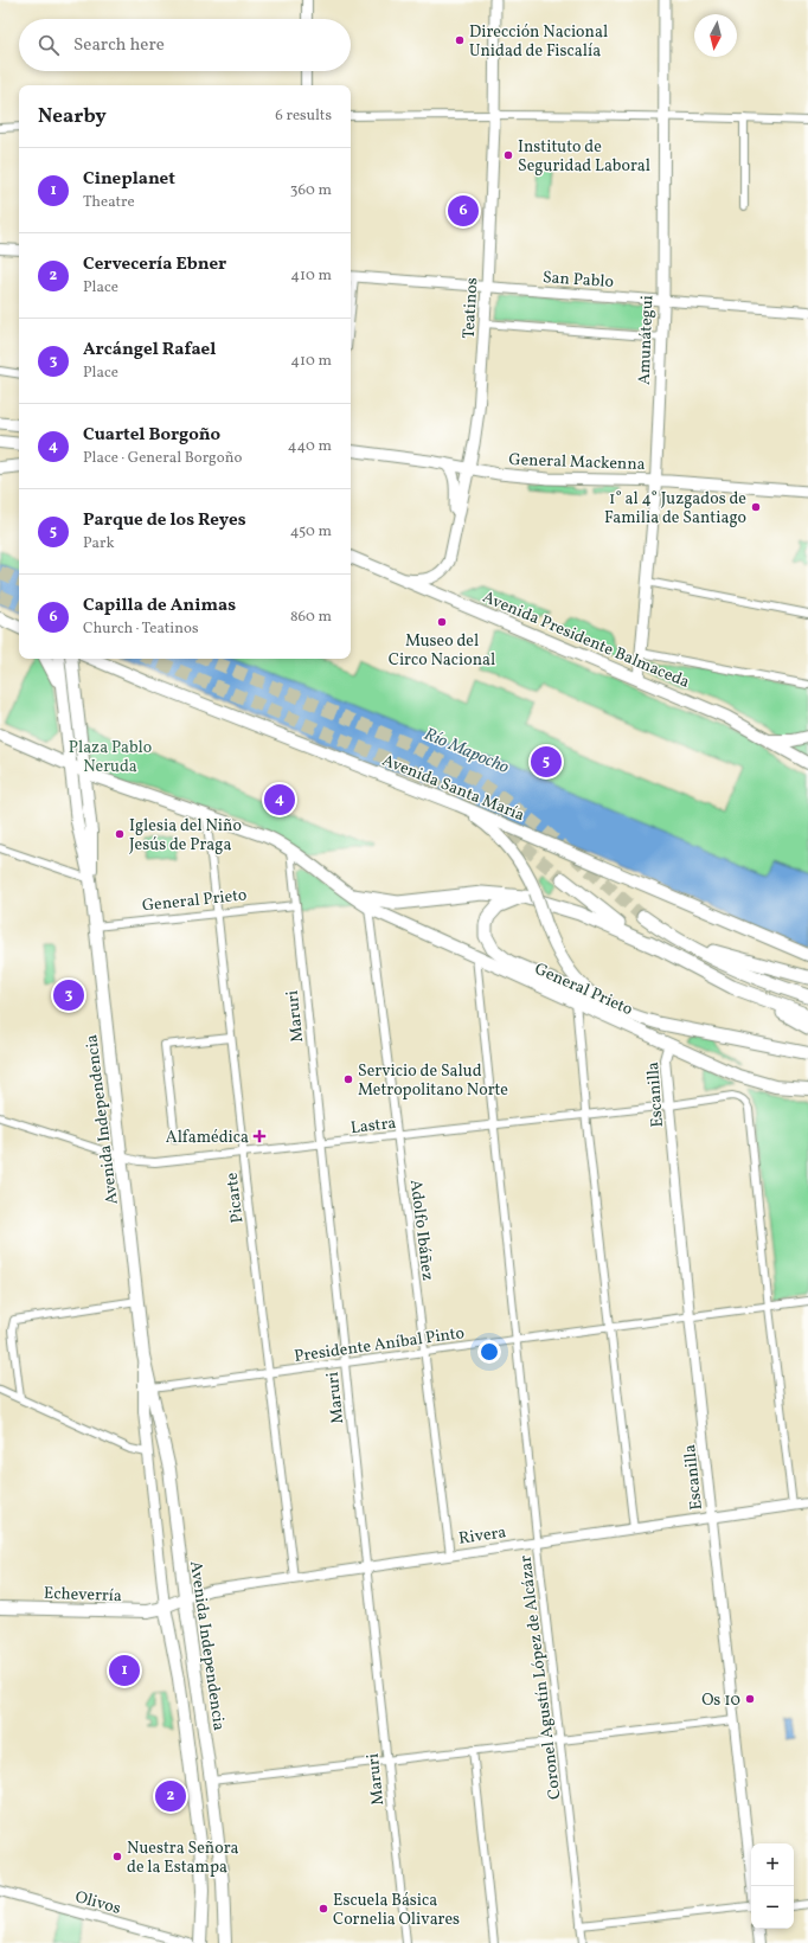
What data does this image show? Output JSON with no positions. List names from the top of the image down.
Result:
{
  "streets": {
    "main road": [
      "Teatinos",
      "Amunátegui",
      "General Mackenna",
      "Avenida Presidente Balmaceda",
      "Avenida Santa María",
      "General Prieto",
      "Avenida Independencia",
      "Rivera",
      "Echeverría"
    ],
    "street": [
      "San Pablo",
      "Maruri",
      "Escanilla",
      "Lastra",
      "Picarte",
      "Adolfo Ibáñez",
      "Presidente Aníbal Pinto",
      "Coronel Agustín López de Alcázar",
      "Olivos"
    ]
  },
  "crossings": [
    ["San Pablo", "Teatinos"],
    ["San Pablo", "Amunátegui"],
    ["Teatinos", "General Mackenna"],
    ["Teatinos", "Avenida Presidente Balmaceda"],
    ["Amunátegui", "General Mackenna"],
    ["Amunátegui", "Avenida Presidente Balmaceda"],
    ["Avenida Santa María", "General Prieto"],
    ["General Prieto", "Maruri"],
    ["General Prieto", "Escanilla"],
    ["General Prieto", "Avenida Independencia"],
    ["General Prieto", "Picarte"],
    ["General Prieto", "Adolfo Ibáñez"],
    ["General Prieto", "Coronel Agustín López de Alcázar"],
    ["Maruri", "Lastra"],
    ["Maruri", "Presidente Aníbal Pinto"],
    ["Maruri", "Rivera"],
    ["Escanilla", "Lastra"],
    ["Escanilla", "Presidente Aníbal Pinto"],
    ["Escanilla", "Rivera"],
    ["Avenida Independencia", "Lastra"],
    ["Avenida Independencia", "Presidente Aníbal Pinto"],
    ["Avenida Independencia", "Rivera"],
    ["Avenida Independencia", "Echeverría"],
    ["Lastra", "Picarte"],
    ["Lastra", "Adolfo Ibáñez"],
    ["Lastra", "Presidente Aníbal Pinto"],
    ["Lastra", "Coronel Agustín López de Alcázar"],
    ["Picarte", "Presidente Aníbal Pinto"],
    ["Picarte", "Rivera"],
    ["Adolfo Ibáñez", "Presidente Aníbal Pinto"],
    ["Adolfo Ibáñez", "Rivera"],
    ["Presidente Aníbal Pinto", "Coronel Agustín López de Alcázar"],
    ["Rivera", "Echeverría"],
    ["Rivera", "Coronel Agustín López de Alcázar"]
  ],
  "water": ["Río Mapocho"],
  "parks": ["Plaza Pablo Neruda"],
  "places": {
    "other": [
      "Dirección Nacional Unidad de Fiscalía",
      "Instituto de Seguridad Laboral",
      "1° al 4° Juzgados de Familia de Santiago",
      "Museo del Circo Nacional",
      "Iglesia del Niño Jesús de Praga",
      "Servicio de Salud Metropolitano Norte",
      "Os 10",
      "Nuestra Señora de la Estampa",
      "Escuela Básica Cornelia Olivares"
    ],
    "health": ["Alfamédica"]
  },
  "north": "bottom",
  "page": {
    "search": "Search here",
    "heading": ["Nearby", "6 results"],
    "list": [
      {
        "mark": "1",
        "name": "Cineplanet",
        "note": "Theatre",
        "value": "360 m"
      },
      {
        "mark": "2",
        "name": "Cervecería Ebner",
        "note": "Place",
        "value": "410 m"
      },
      {
        "mark": "3",
        "name": "Arcángel Rafael",
        "note": "Place",
        "value": "410 m"
      },
      {
        "mark": "4",
        "name": "Cuartel Borgoño",
        "note": "Place · General Borgoño",
        "value": "440 m"
      },
      {
        "mark": "5",
        "name": "Parque de los Reyes",
        "note": "Park",
        "value": "450 m"
      },
      {
        "mark": "6",
        "name": "Capilla de Animas",
        "note": "Church · Teatinos",
        "value": "860 m"
      }
    ],
    "pins": [
      "6",
      "5",
      "4",
      "3",
      "1",
      "2"
    ],
    "map_buttons": ["+", "−"]
  }
}
